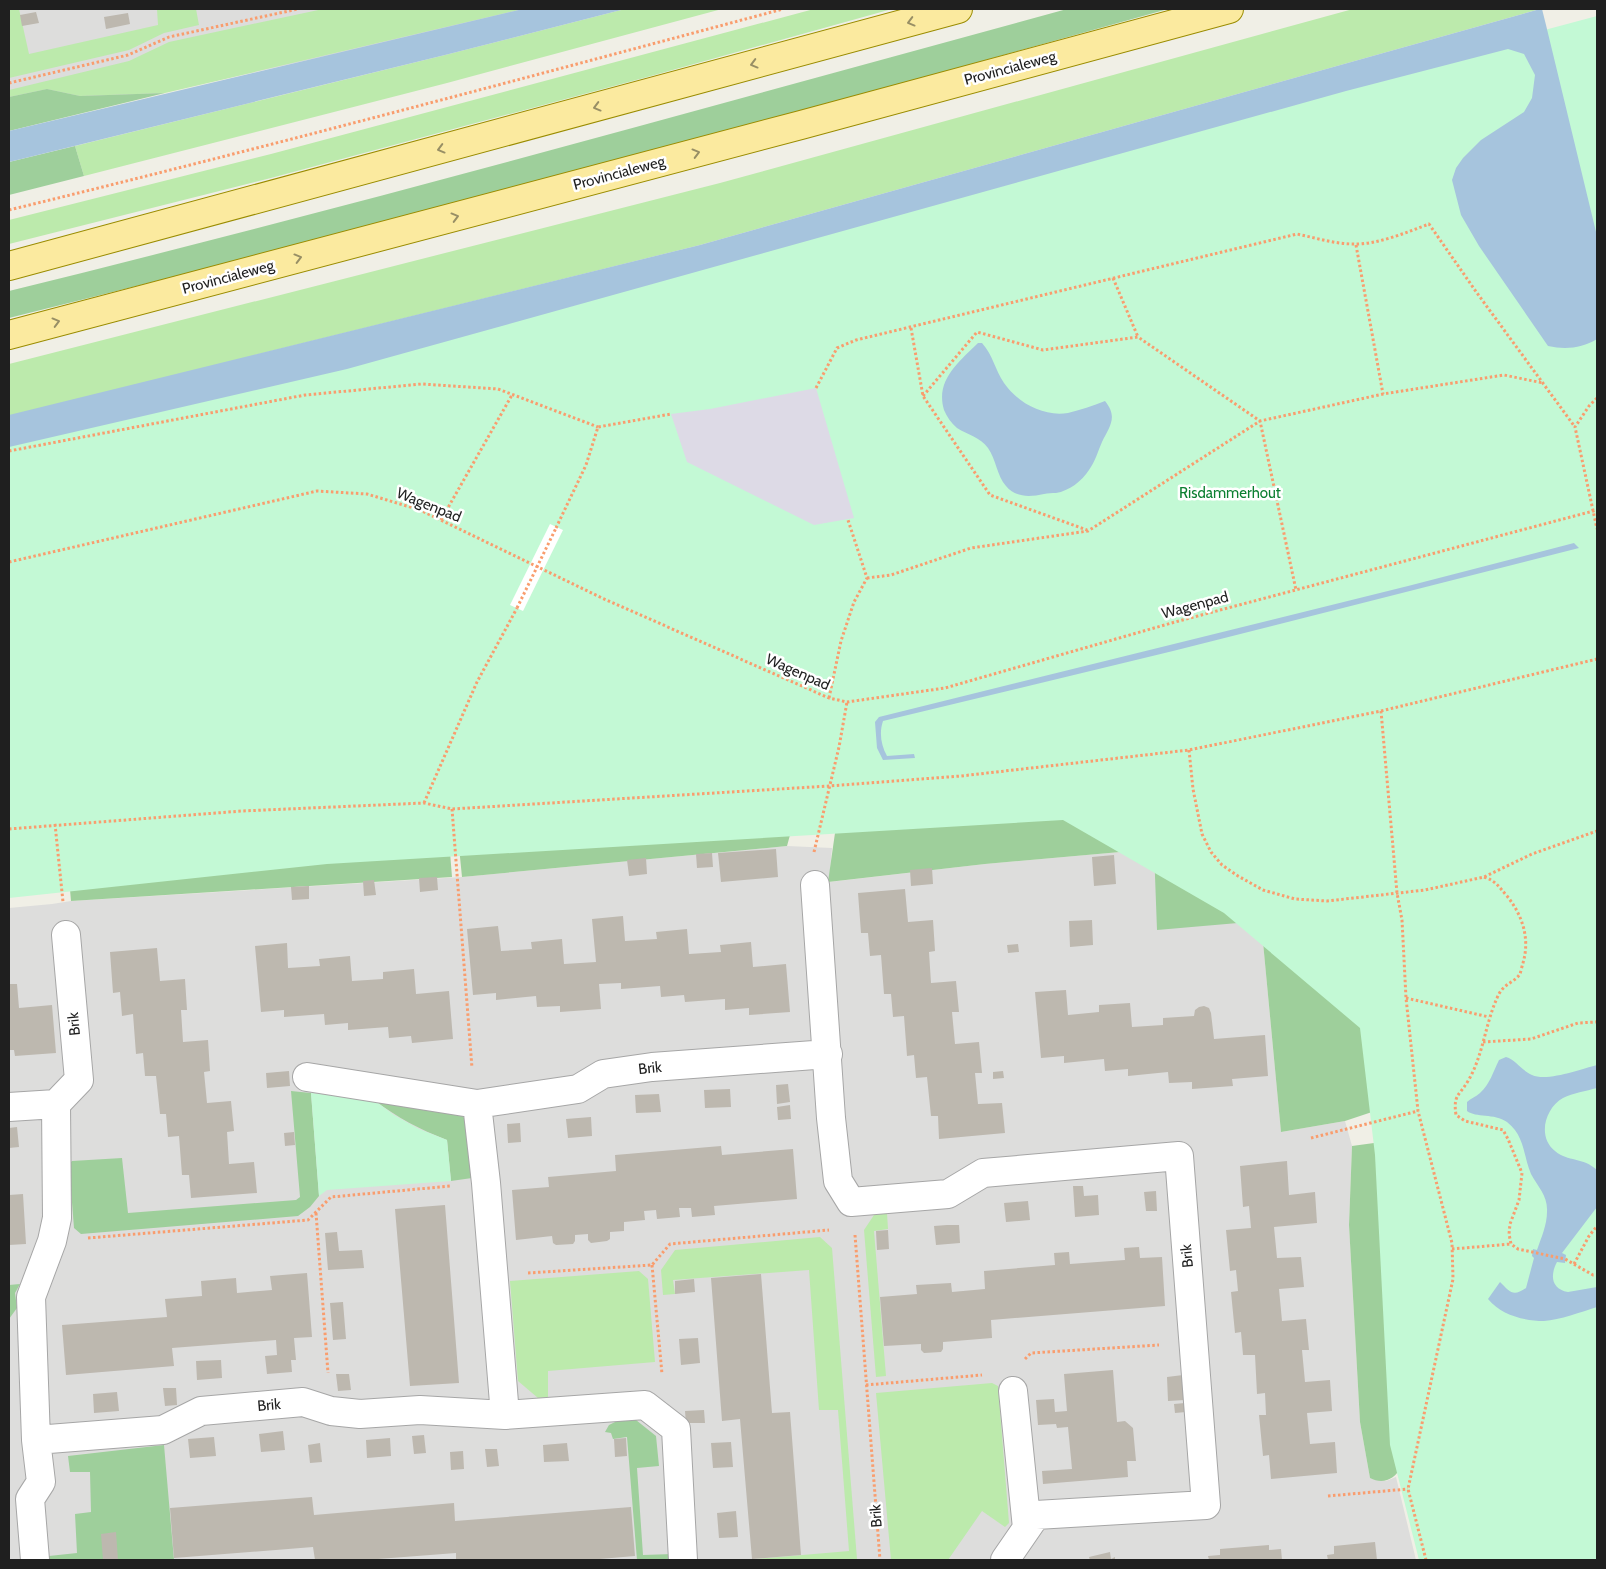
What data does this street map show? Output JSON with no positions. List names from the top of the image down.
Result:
{
  "streets": {
    "main road": ["Provincialeweg"],
    "street": ["Brik"],
    "path": ["Wagenpad"]
  },
  "parks": ["Risdammerhout"]
}
